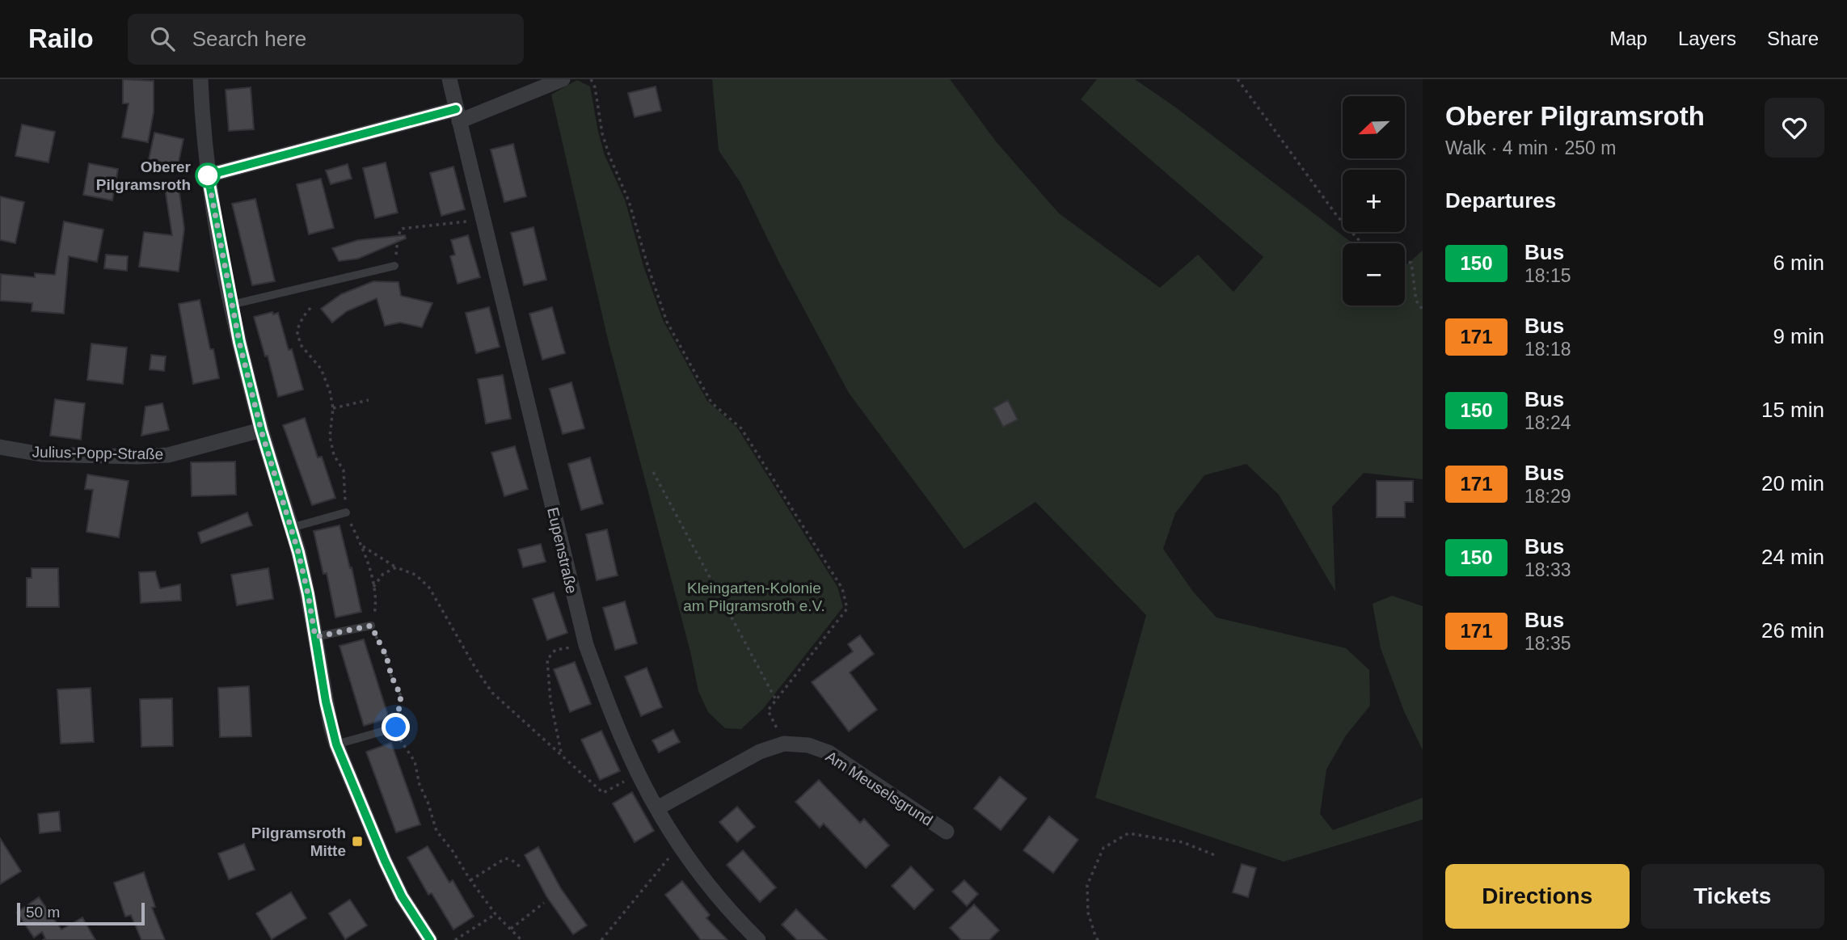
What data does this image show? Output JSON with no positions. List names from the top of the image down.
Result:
{
  "streets": {
    "street": ["Julius-Popp-Straße", "Eupenstraße", "Am Meuselsgrund"]
  },
  "crossings": [
    ["Eupenstraße", "Am Meuselsgrund"]
  ],
  "parks": ["Kleingarten-Kolonie am Pilgramsroth e.V."],
  "places": {
    "other": ["Oberer Pilgramsroth"],
    "transit": ["Pilgramsroth Mitte"]
  },
  "lines": ["bus line 150"],
  "scale_bar": "50 m",
  "north": "bottom left",
  "page": {
    "header": "Railo",
    "search": "Search here",
    "nav": ["Map", "Layers", "Share"],
    "heading": [
      ["Oberer Pilgramsroth", "Walk · 4 min · 250 m"],
      "Departures"
    ],
    "map_buttons": ["+", "−"],
    "list": [
      {
        "mark": "150",
        "name": "Bus",
        "note": "18:15",
        "value": "6 min"
      },
      {
        "mark": "171",
        "name": "Bus",
        "note": "18:18",
        "value": "9 min"
      },
      {
        "mark": "150",
        "name": "Bus",
        "note": "18:24",
        "value": "15 min"
      },
      {
        "mark": "171",
        "name": "Bus",
        "note": "18:29",
        "value": "20 min"
      },
      {
        "mark": "150",
        "name": "Bus",
        "note": "18:33",
        "value": "24 min"
      },
      {
        "mark": "171",
        "name": "Bus",
        "note": "18:35",
        "value": "26 min"
      }
    ],
    "buttons": ["Directions", "Tickets"],
    "scale": "50 m"
  }
}
